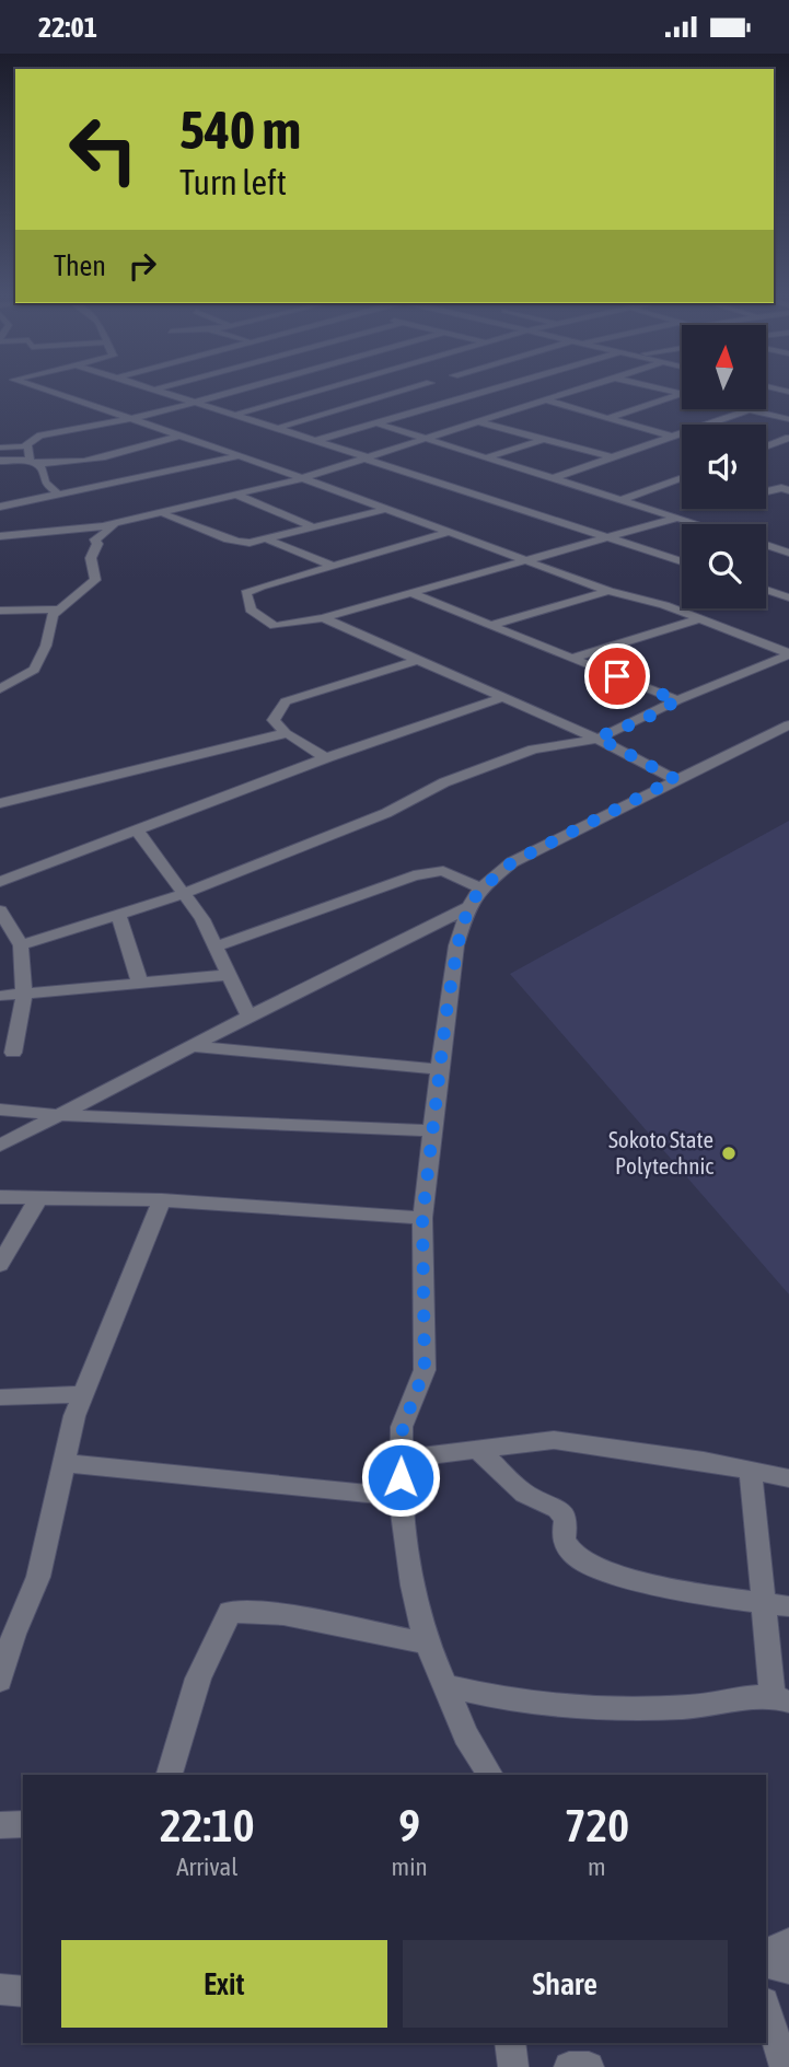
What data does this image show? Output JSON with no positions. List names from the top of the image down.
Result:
{
  "places": ["Sokoto State Polytechnic"],
  "north": "top",
  "page": {
    "status": "22:01",
    "turn": ["540 m", "Turn left"],
    "then": "Then",
    "eta": [
      "22:10",
      "Arrival",
      "9",
      "min",
      "720",
      "m"
    ],
    "buttons": ["Exit", "Share"]
  }
}
